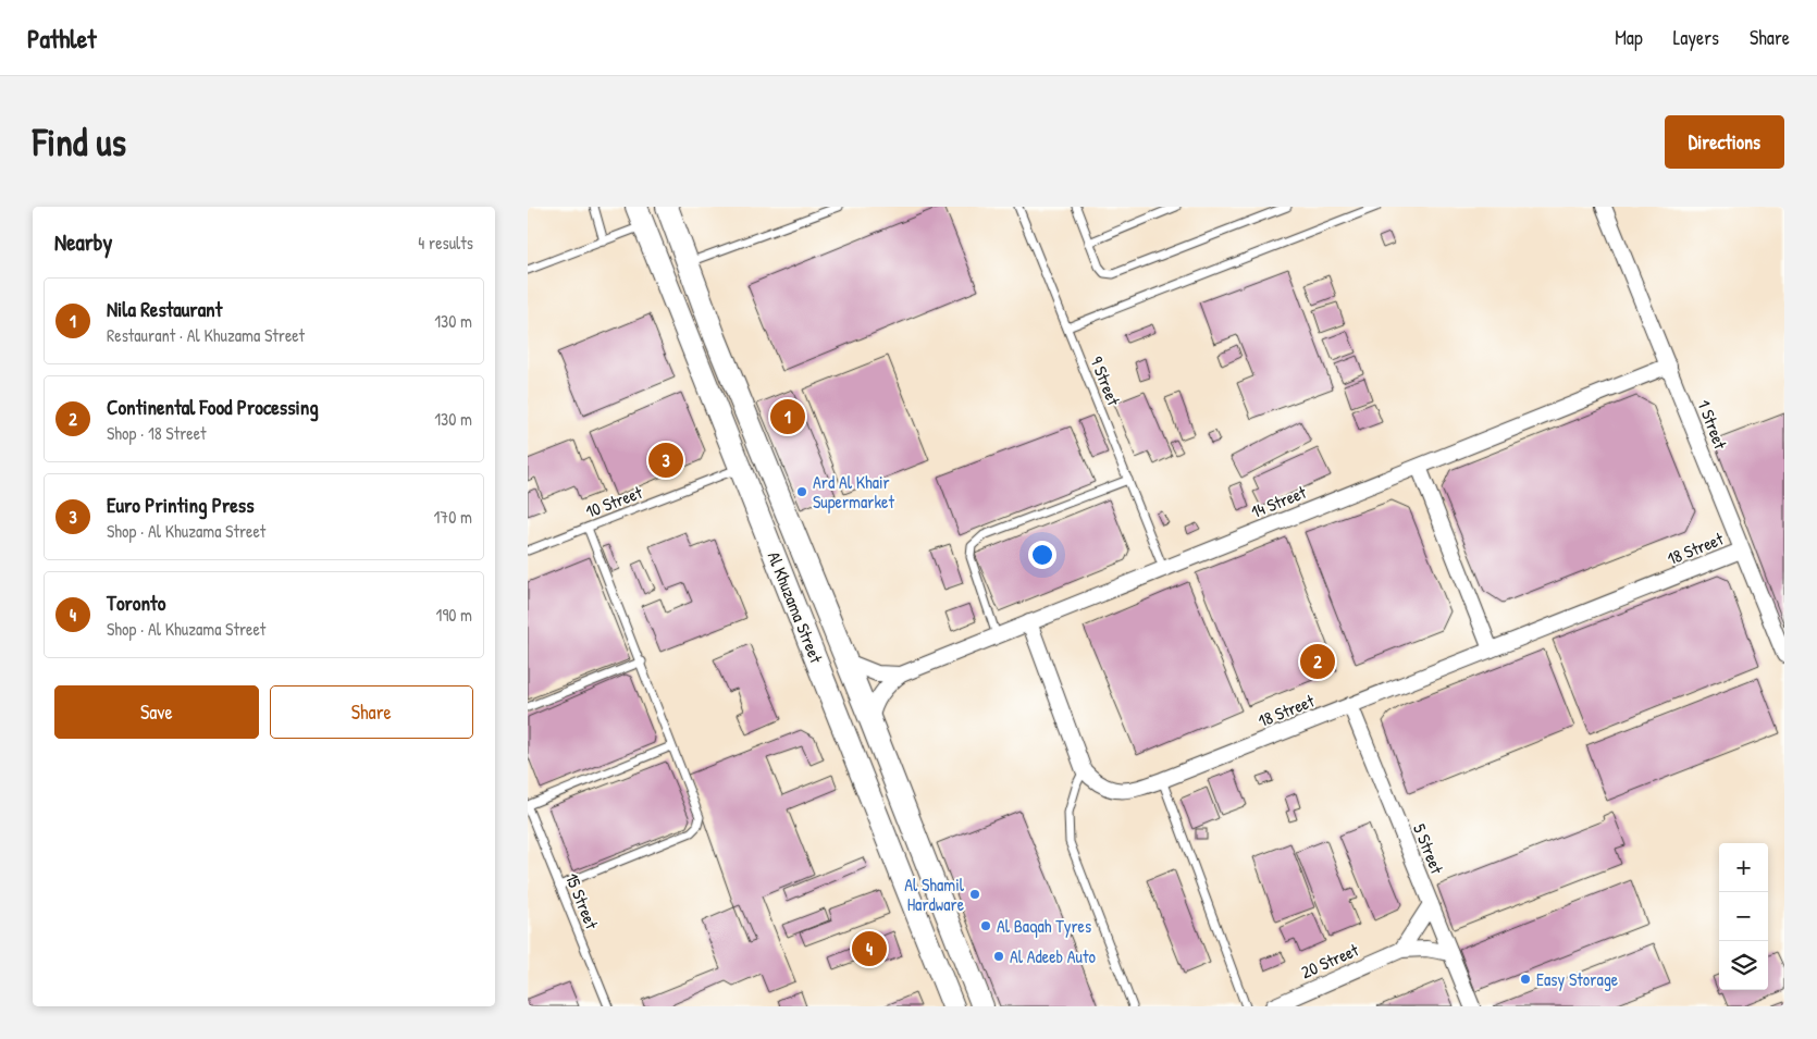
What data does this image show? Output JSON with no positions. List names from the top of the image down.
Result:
{
  "streets": {
    "street": [
      "1 Street",
      "14 Street",
      "18 Street",
      "Al Khuzama Street",
      "5 Street",
      "20 Street"
    ],
    "lane": ["9 Street", "10 Street", "15 Street"]
  },
  "crossings": [
    ["9 Street", "14 Street"],
    ["1 Street", "14 Street"],
    ["1 Street", "18 Street"],
    ["10 Street", "Al Khuzama Street"],
    ["14 Street", "Al Khuzama Street"],
    ["18 Street", "5 Street"],
    ["5 Street", "20 Street"]
  ],
  "places": [
    "Ard Al Khair Supermarket",
    "Al Shamil Hardware",
    "Al Baqah Tyres",
    "Al Adeeb Auto",
    "Easy Storage"
  ],
  "page": {
    "header": "Pathlet",
    "nav": ["Map", "Layers", "Share"],
    "buttons": [
      "Directions",
      ["Save", "Share"]
    ],
    "title": "Find us",
    "heading": ["Nearby", "4 results"],
    "list": [
      {
        "mark": "1",
        "name": "Nila Restaurant",
        "note": "Restaurant · Al Khuzama Street",
        "value": "130 m"
      },
      {
        "mark": "2",
        "name": "Continental Food Processing",
        "note": "Shop · 18 Street",
        "value": "130 m"
      },
      {
        "mark": "3",
        "name": "Euro Printing Press",
        "note": "Shop · Al Khuzama Street",
        "value": "170 m"
      },
      {
        "mark": "4",
        "name": "Toronto",
        "note": "Shop · Al Khuzama Street",
        "value": "190 m"
      }
    ],
    "pins": [
      "1",
      "3",
      "2",
      "4"
    ],
    "map_buttons": ["+", "−"]
  }
}
